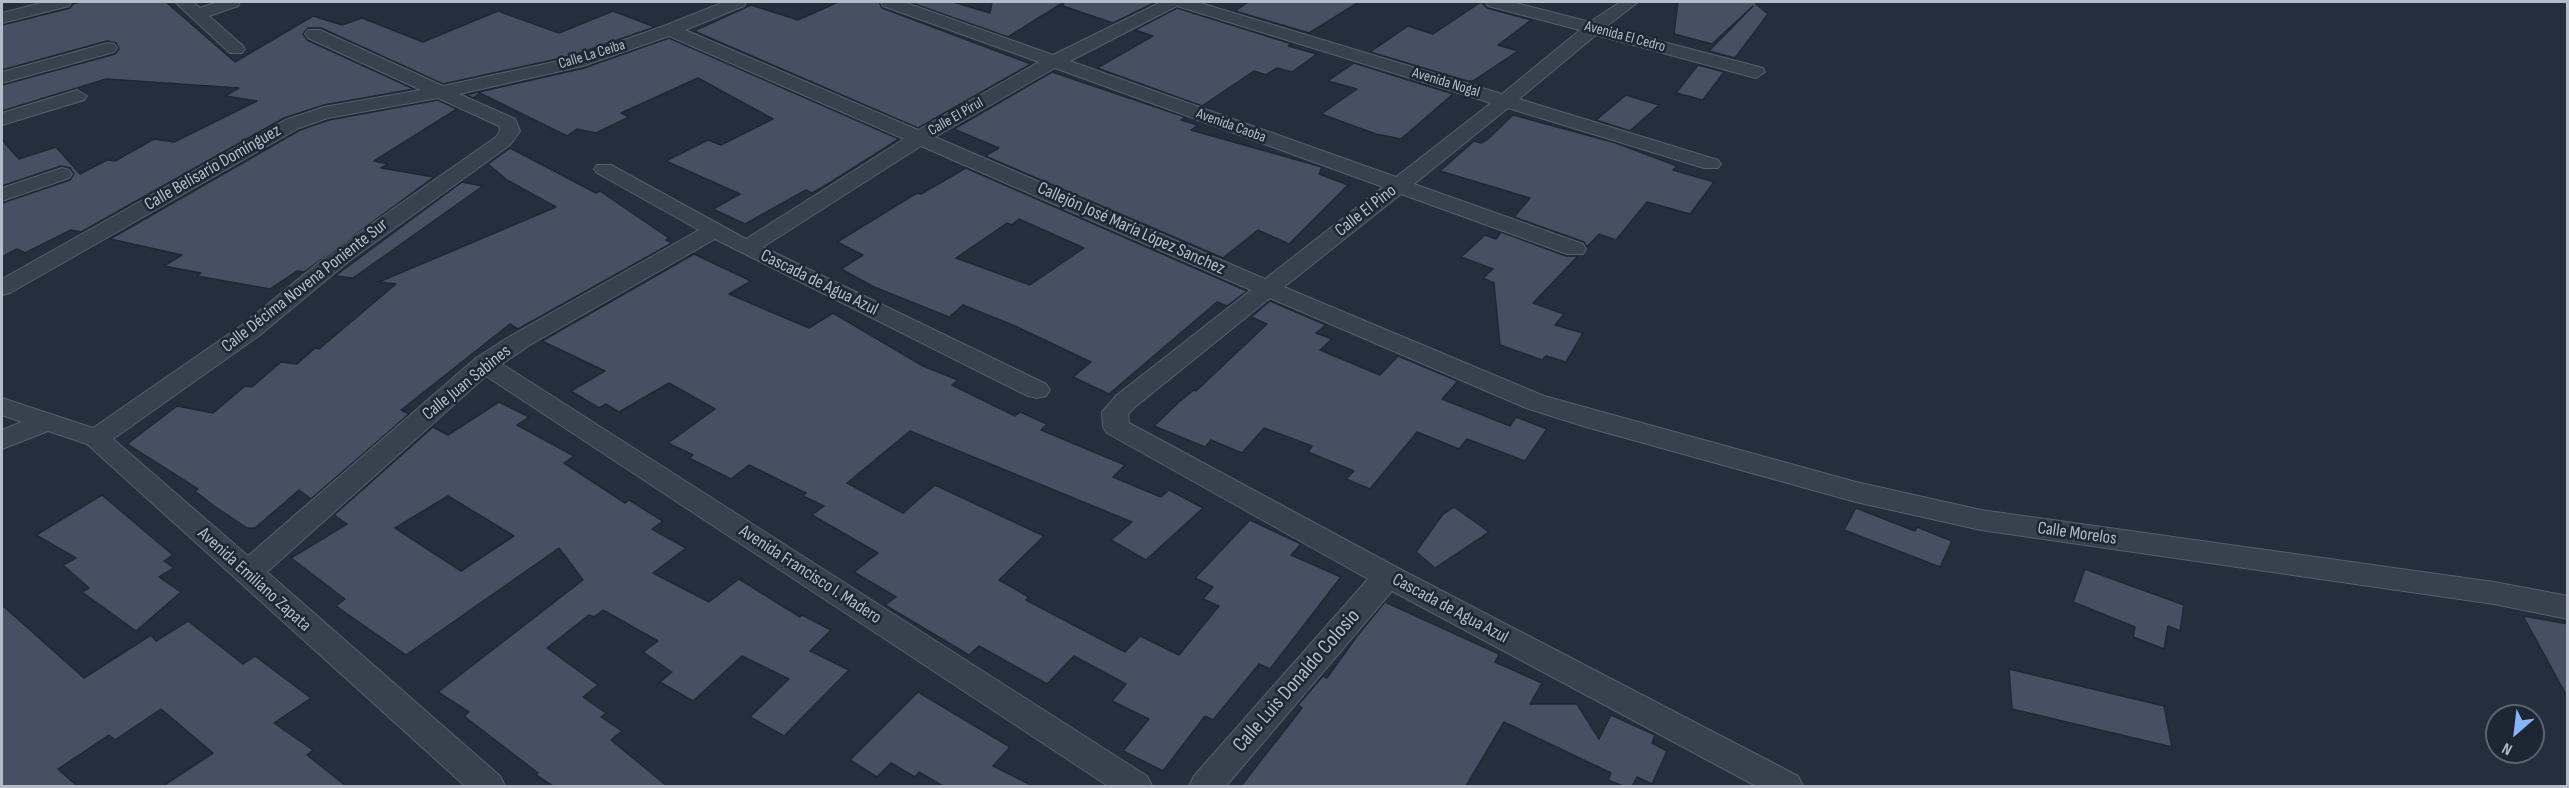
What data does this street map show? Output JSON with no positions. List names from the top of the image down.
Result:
{
  "streets": {
    "street": [
      "Avenida El Cedro",
      "Calle La Ceiba",
      "Avenida Nogal",
      "Calle El Pirul",
      "Avenida Caoba",
      "Calle Belisario Domínguez",
      "Calle El Pino",
      "Callejón José María López Sanchez",
      "Cascada de Agua Azul",
      "Calle Décima Novena Poniente Sur",
      "Calle Juan Sabines",
      "Calle Morelos",
      "Avenida Francisco I. Madero",
      "Avenida Emiliano Zapata",
      "Calle Luis Donaldo Colosio"
    ]
  },
  "crossings": [
    ["Avenida El Cedro", "Calle El Pino"],
    ["Calle La Ceiba", "Calle Belisario Domínguez"],
    ["Calle La Ceiba", "Callejón José María López Sanchez"],
    ["Calle La Ceiba", "Calle Décima Novena Poniente Sur"],
    ["Avenida Nogal", "Calle El Pino"],
    ["Calle El Pirul", "Avenida Caoba"],
    ["Calle El Pirul", "Callejón José María López Sanchez"],
    ["Calle El Pirul", "Cascada de Agua Azul"],
    ["Avenida Caoba", "Calle El Pino"],
    ["Calle Belisario Domínguez", "Calle Décima Novena Poniente Sur"],
    ["Calle El Pino", "Callejón José María López Sanchez"],
    ["Calle El Pino", "Cascada de Agua Azul"],
    ["Callejón José María López Sanchez", "Calle Morelos"],
    ["Cascada de Agua Azul", "Calle Juan Sabines"],
    ["Cascada de Agua Azul", "Calle Luis Donaldo Colosio"],
    ["Calle Décima Novena Poniente Sur", "Avenida Emiliano Zapata"],
    ["Calle Juan Sabines", "Avenida Francisco I. Madero"],
    ["Calle Juan Sabines", "Avenida Emiliano Zapata"]
  ],
  "north": "bottom left"
}
